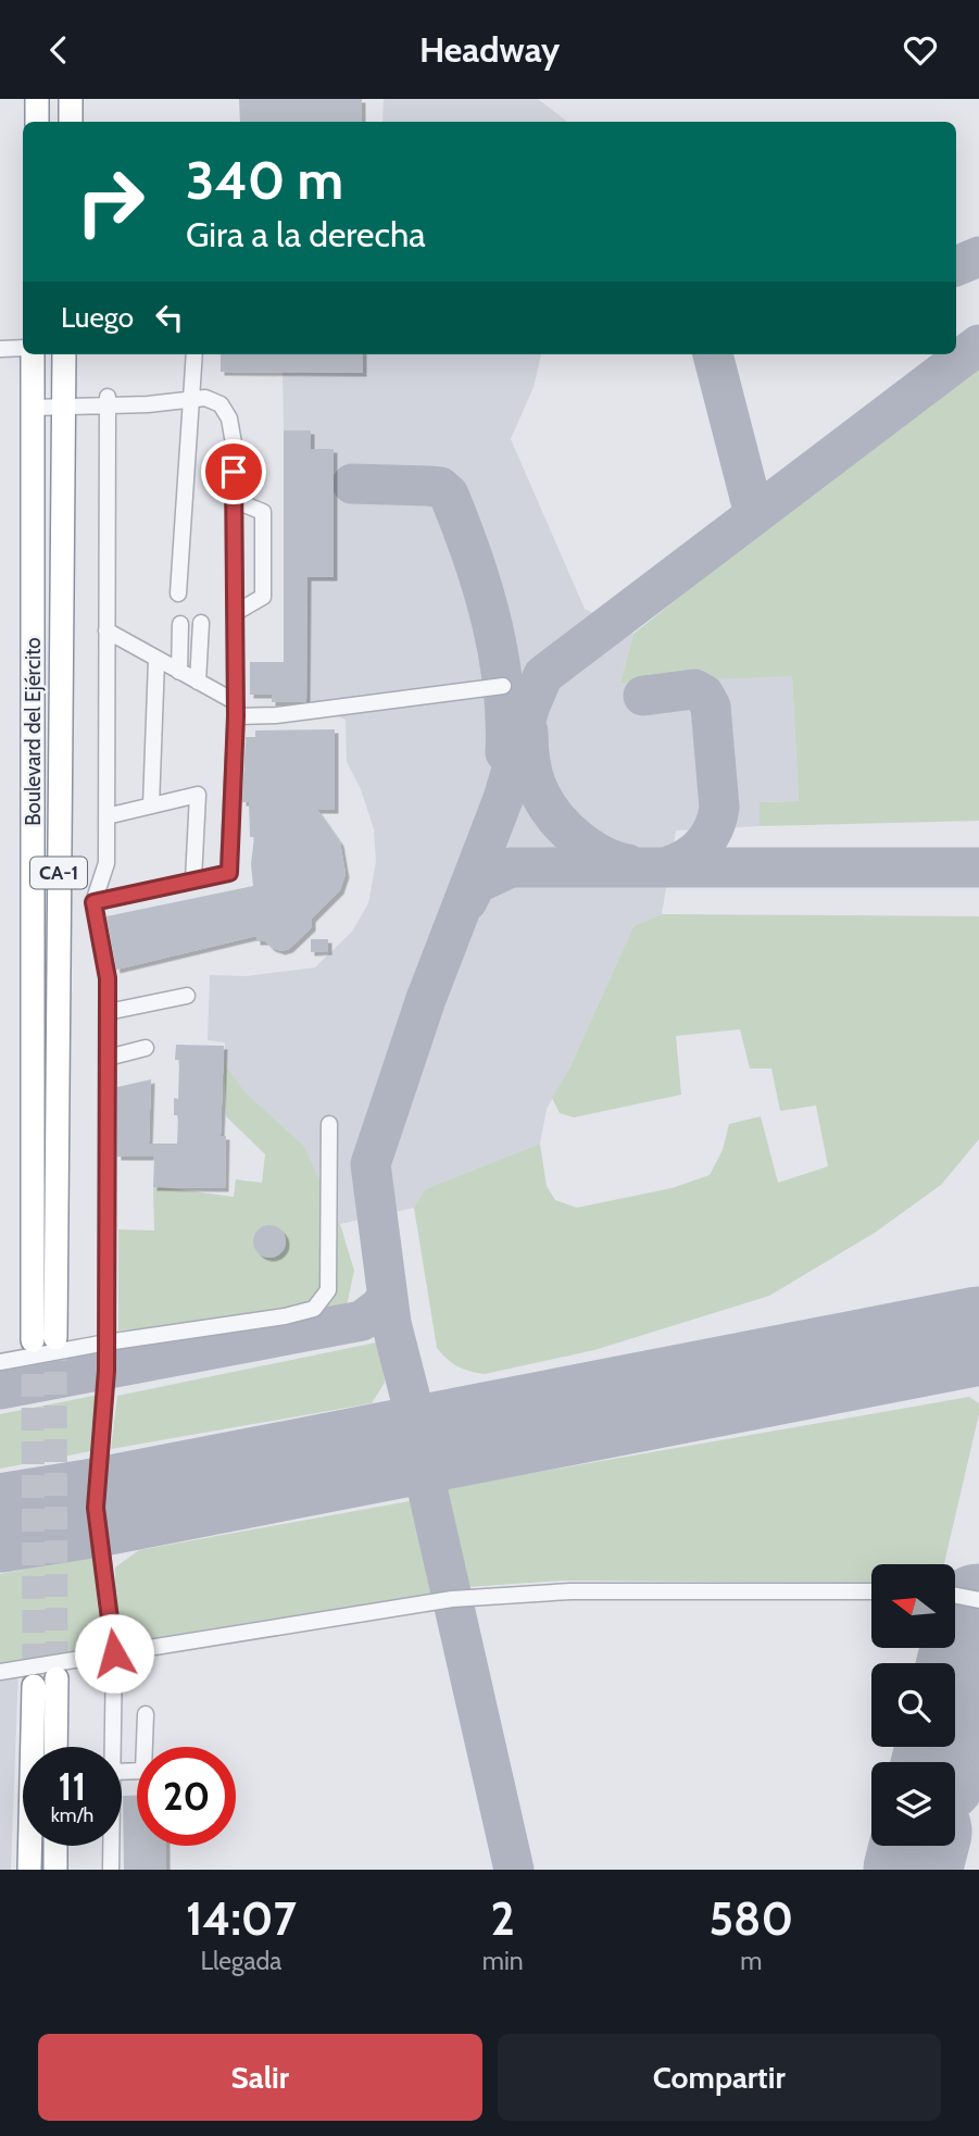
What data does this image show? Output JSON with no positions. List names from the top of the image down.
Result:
{
  "streets": {
    "highway": ["Boulevard del Ejército", "CA-1"]
  },
  "north": "left",
  "page": {
    "header": "Headway",
    "turn": ["340 m", "Gira a la derecha"],
    "then": "Luego",
    "speed": "11 km/h",
    "limit": "20",
    "eta": [
      "14:07",
      "Llegada",
      "2",
      "min",
      "580",
      "m"
    ],
    "buttons": ["Salir", "Compartir"]
  }
}
